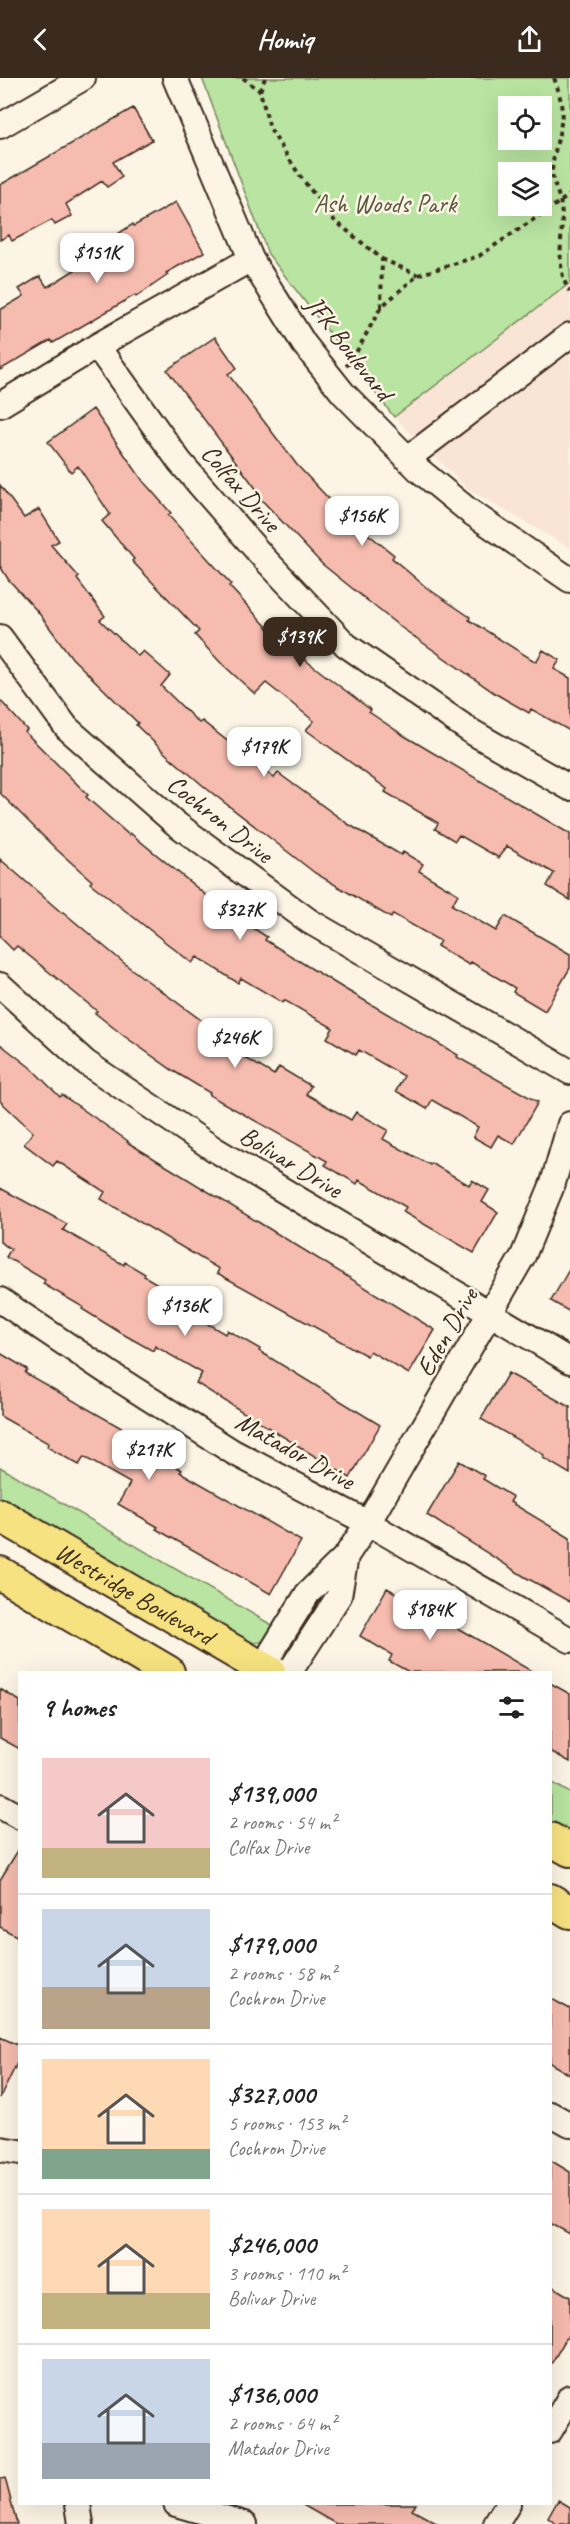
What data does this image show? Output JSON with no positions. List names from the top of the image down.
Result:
{
  "streets": {
    "main road": ["Westridge Boulevard"],
    "street": [
      "JFK Boulevard",
      "Colfax Drive",
      "Cochron Drive",
      "Bolivar Drive",
      "Eden Drive",
      "Matador Drive"
    ]
  },
  "crossings": [
    ["Bolivar Drive", "Eden Drive"],
    ["Eden Drive", "Matador Drive"]
  ],
  "parks": ["Ash Woods Park"],
  "page": {
    "header": "Homiq",
    "price": [
      "$151K",
      "$156K",
      "$139K",
      "$179K",
      "$327K",
      "$246K",
      "$136K",
      "$217K",
      "$184K"
    ],
    "heading": "9 homes",
    "list": [
      {
        "name": "$139,000",
        "note": "2 rooms · 54 m² · Colfax Drive"
      },
      {
        "name": "$179,000",
        "note": "2 rooms · 58 m² · Cochron Drive"
      },
      {
        "name": "$327,000",
        "note": "5 rooms · 153 m² · Cochron Drive"
      },
      {
        "name": "$246,000",
        "note": "3 rooms · 110 m² · Bolivar Drive"
      },
      {
        "name": "$136,000",
        "note": "2 rooms · 64 m² · Matador Drive"
      }
    ]
  }
}
